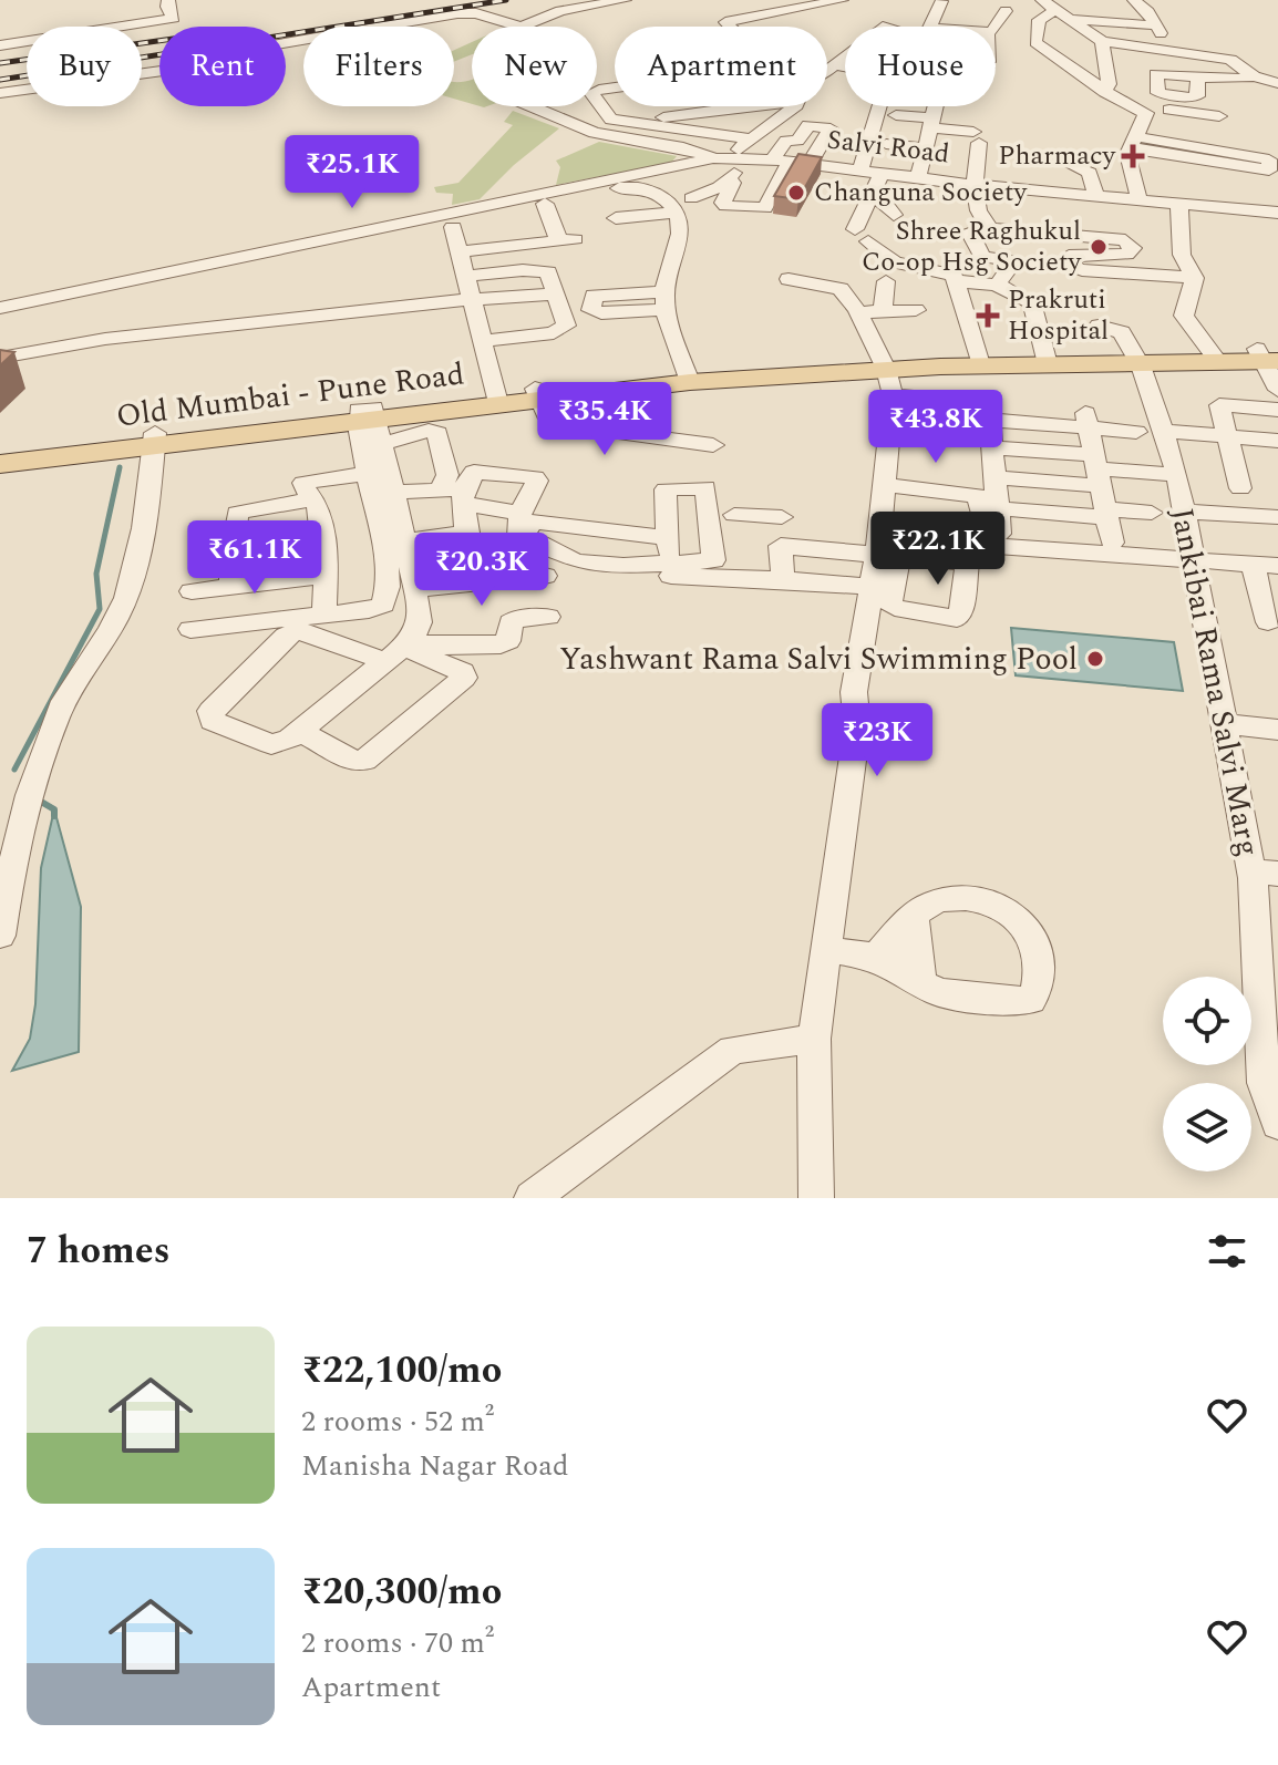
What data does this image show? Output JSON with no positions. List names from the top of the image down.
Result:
{
  "streets": {
    "main road": ["Old Mumbai - Pune Road"],
    "street": ["Salvi Road", "Jankibai Rama Salvi Marg"]
  },
  "crossings": [
    ["Old Mumbai - Pune Road", "Jankibai Rama Salvi Marg"]
  ],
  "places": {
    "health": ["Pharmacy", "Prakruti Hospital"],
    "other": ["Changuna Society", "Shree Raghukul Co-op Hsg Society", "Yashwant Rama Salvi Swimming Pool"]
  },
  "page": {
    "chip": [
      "Buy",
      "Rent",
      "Filters",
      "New",
      "Apartment",
      "House"
    ],
    "price": [
      "₹25.1K",
      "₹35.4K",
      "₹43.8K",
      "₹22.1K",
      "₹61.1K",
      "₹20.3K",
      "₹23K"
    ],
    "heading": "7 homes",
    "list": [
      {
        "name": "₹22,100/mo",
        "note": "2 rooms · 52 m² · Manisha Nagar Road"
      },
      {
        "name": "₹20,300/mo",
        "note": "2 rooms · 70 m² · Apartment"
      }
    ]
  }
}
